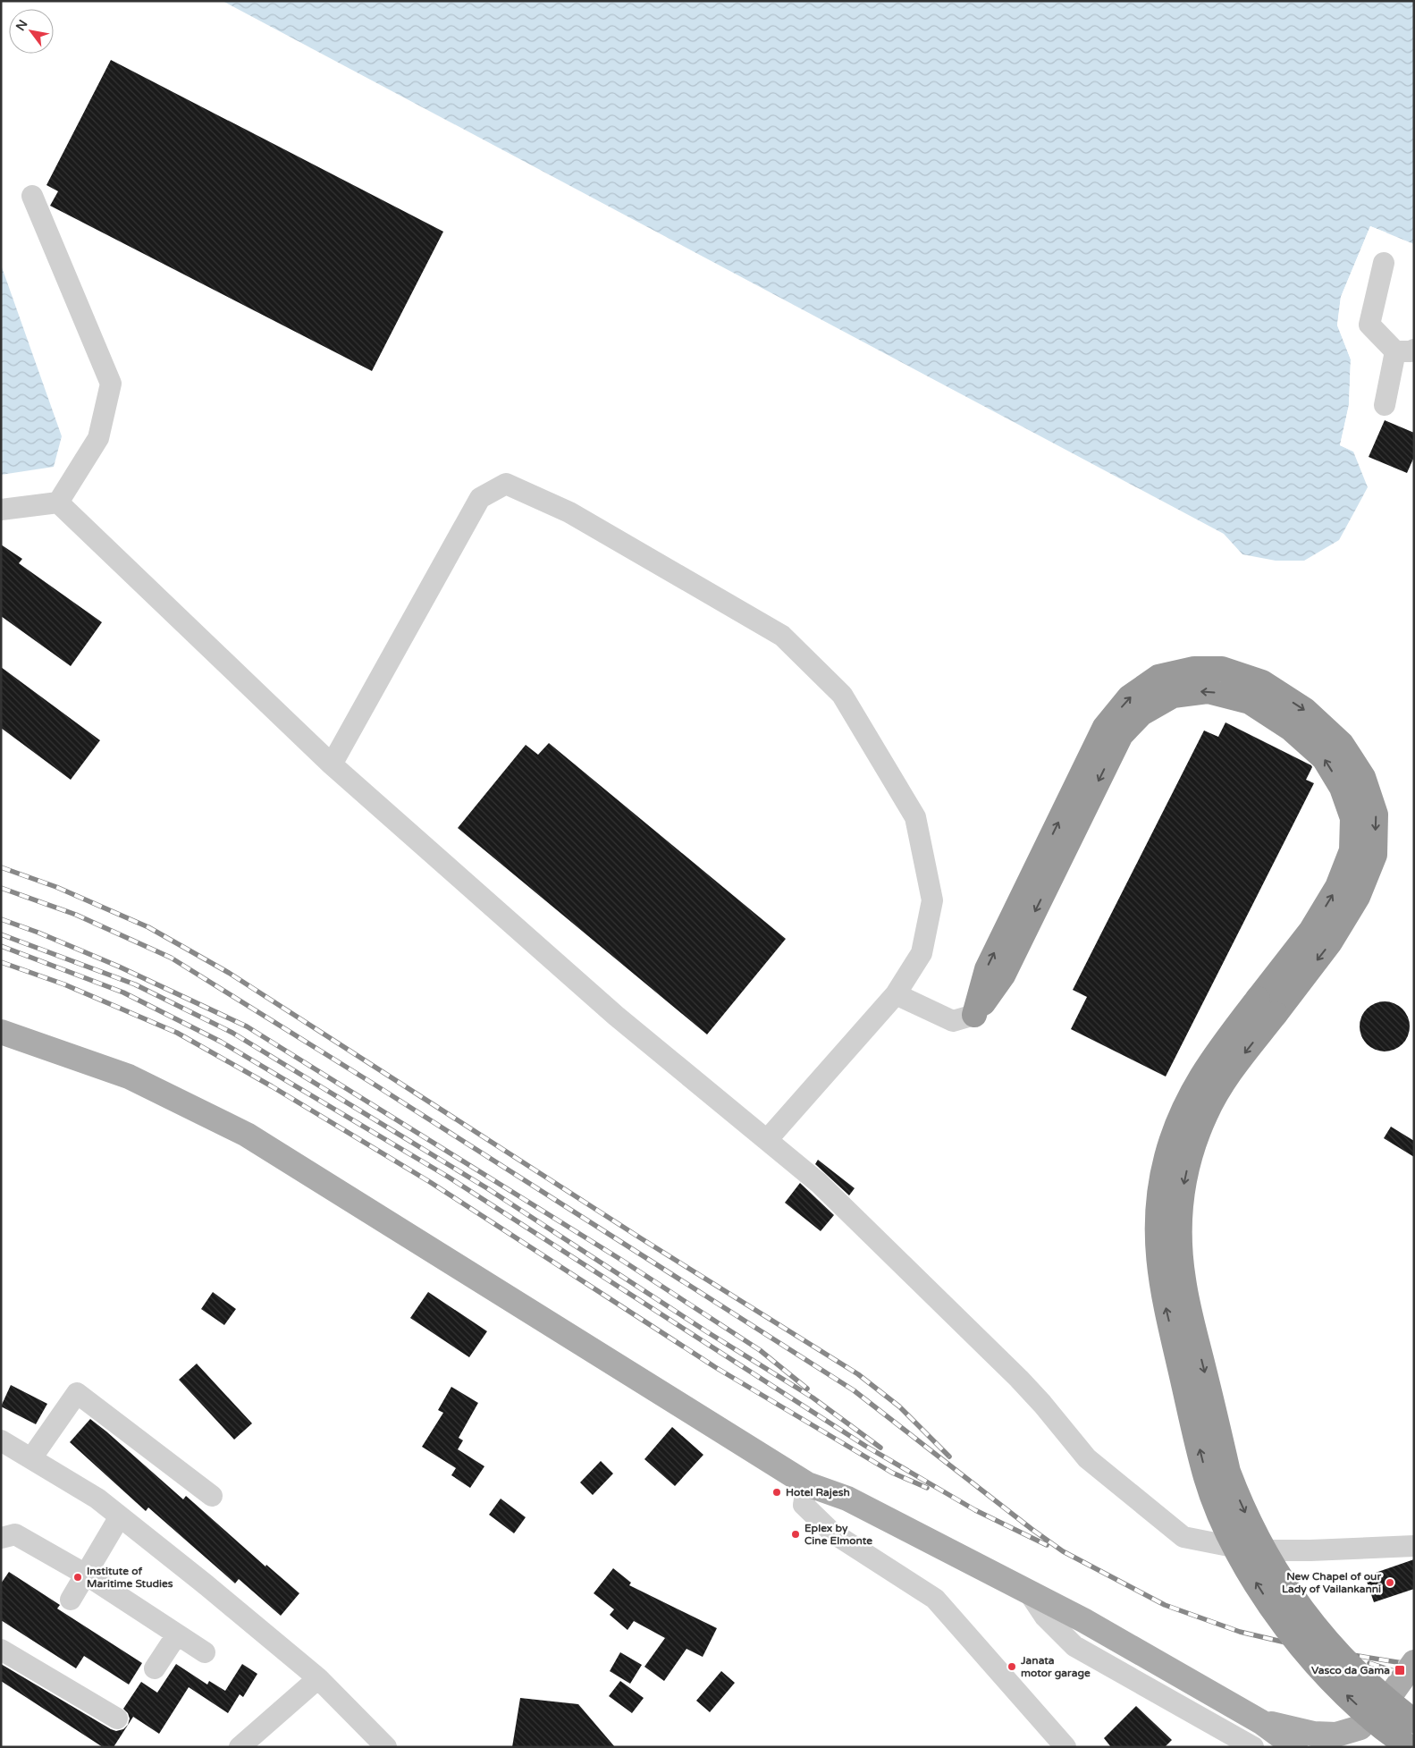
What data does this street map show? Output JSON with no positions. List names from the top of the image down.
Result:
{
  "places": {
    "other": [
      "Hotel Rajesh",
      "Eplex by Cine Elmonte",
      "Institute of Maritime Studies",
      "New Chapel of our Lady of Vailankanni",
      "Janata motor garage"
    ],
    "transit": ["Vasco da Gama"]
  },
  "north": "top left"
}
